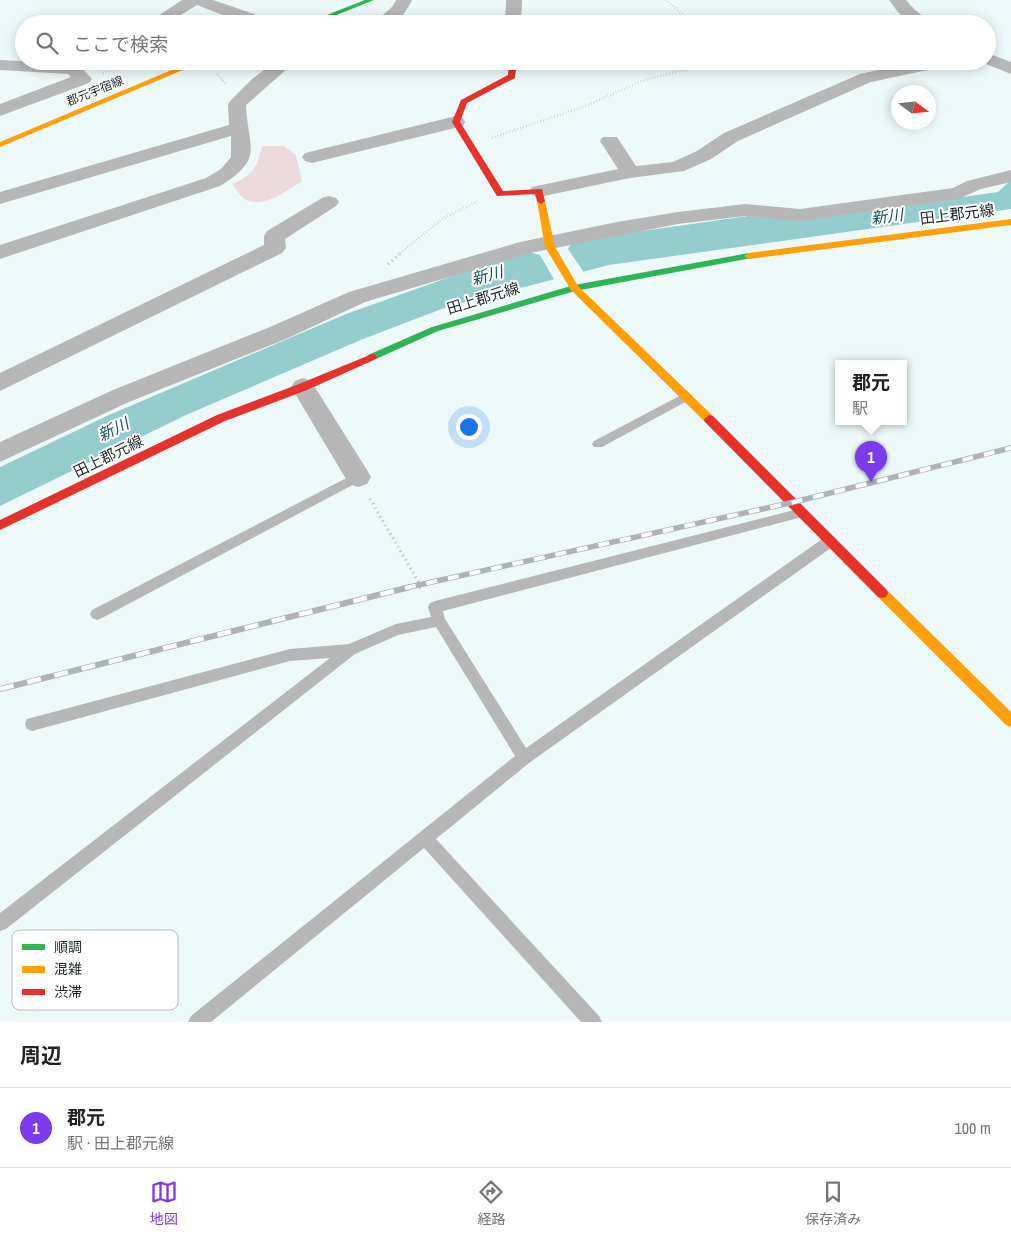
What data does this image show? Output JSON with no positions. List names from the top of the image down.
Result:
{
  "streets": {
    "street": ["郡元宇宿線", "田上郡元線"]
  },
  "water": ["新川"],
  "legend": ["順調", "混雑", "渋滞"],
  "north": "right",
  "page": {
    "search": "ここで検索",
    "popup": ["郡元", "駅"],
    "pins": "1",
    "heading": "周辺",
    "list": [
      {
        "mark": "1",
        "name": "郡元",
        "note": "駅 · 田上郡元線",
        "value": "100 m"
      }
    ],
    "nav": ["地図", "経路", "保存済み"]
  }
}
